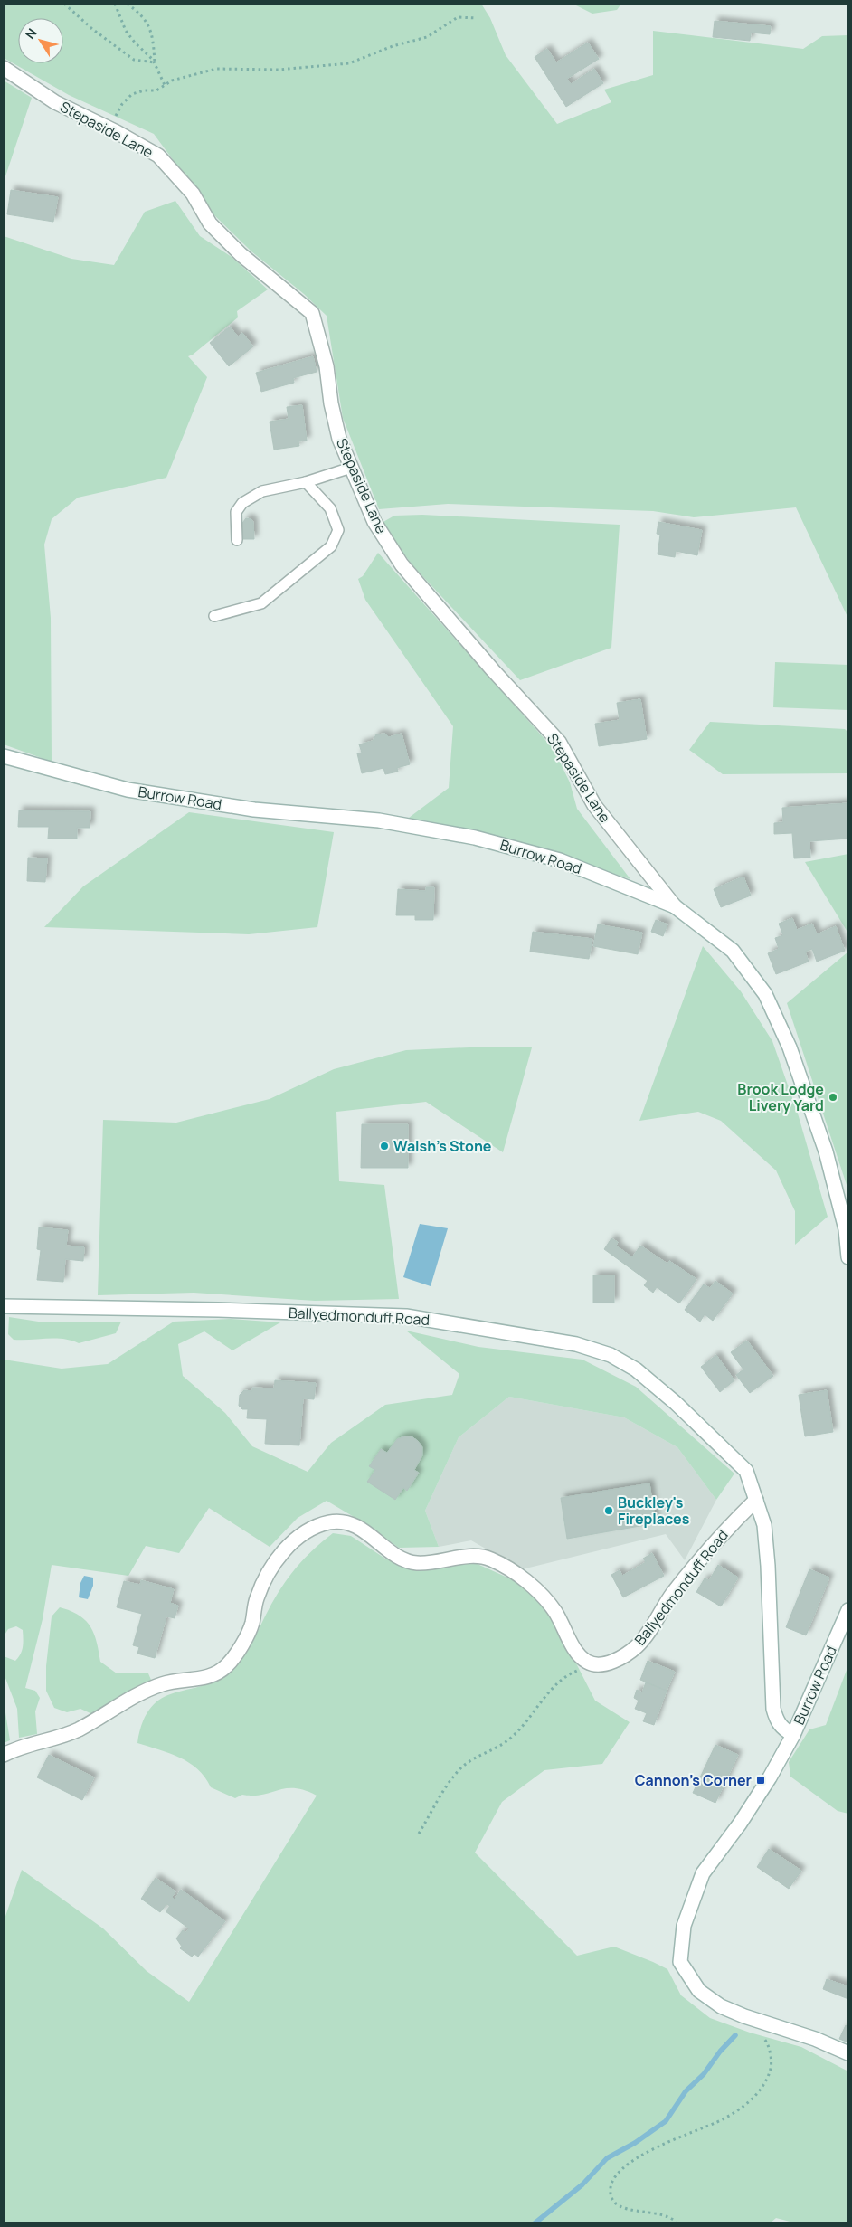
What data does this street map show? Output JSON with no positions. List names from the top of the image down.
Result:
{
  "streets": {
    "street": ["Stepaside Lane", "Burrow Road", "Ballyedmonduff Road"]
  },
  "crossings": [
    ["Stepaside Lane", "Burrow Road"],
    ["Burrow Road", "Ballyedmonduff Road"]
  ],
  "places": {
    "other": ["Brook Lodge Livery Yard", "Walsh's Stone", "Buckley's Fireplaces"],
    "transit": ["Cannon's Corner"]
  },
  "north": "top left"
}
